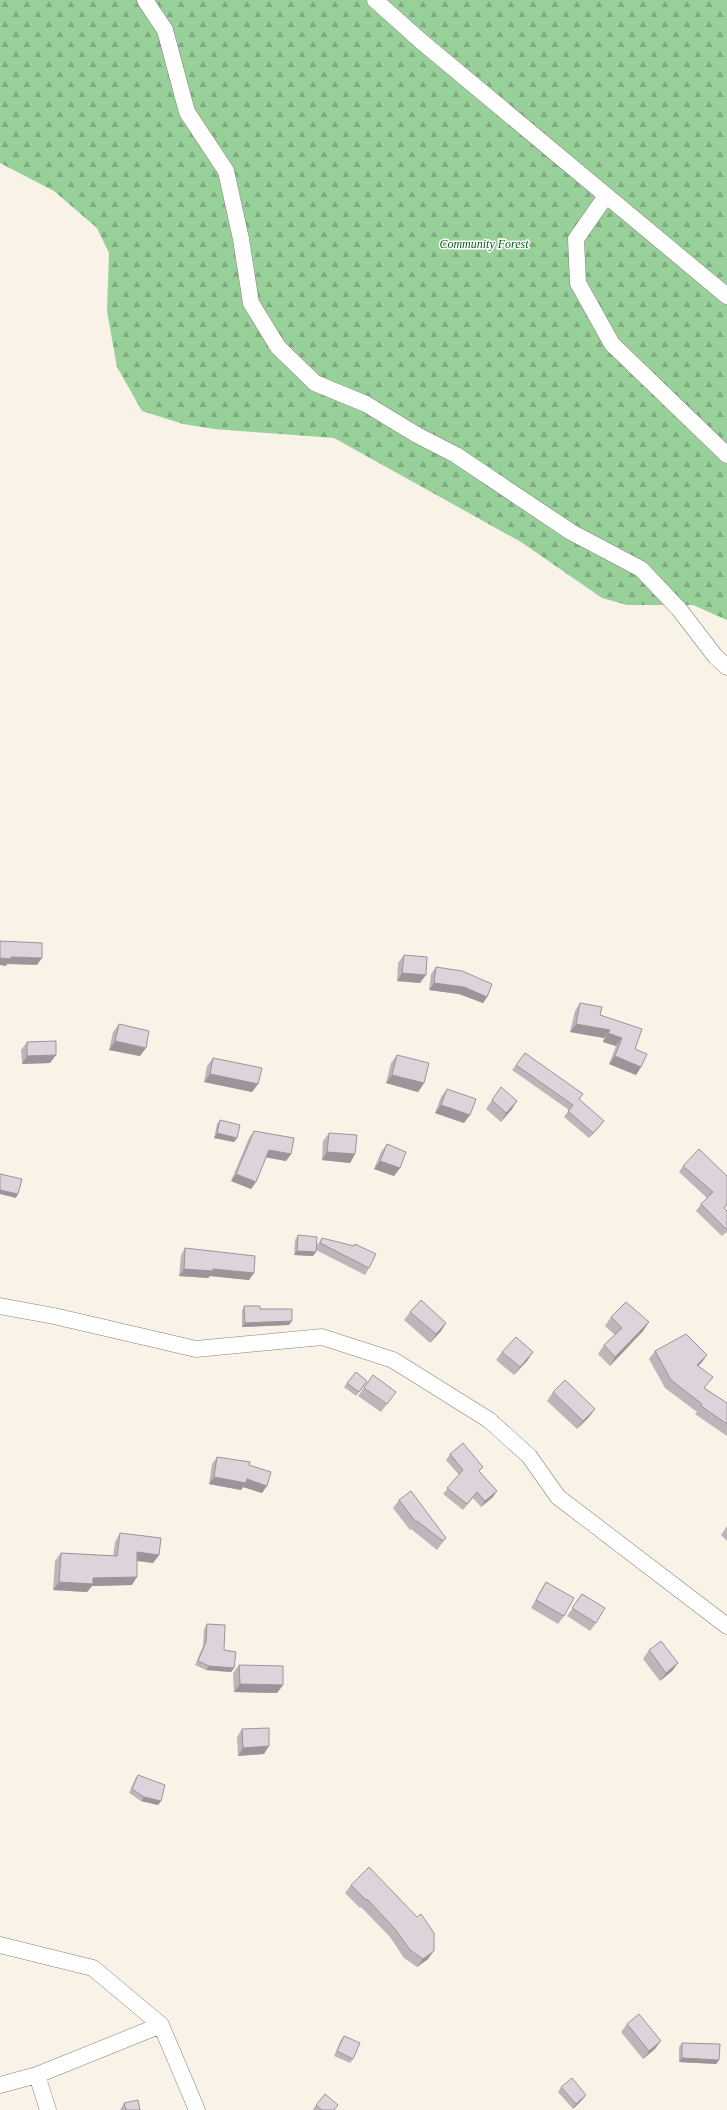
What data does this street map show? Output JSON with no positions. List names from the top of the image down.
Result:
{
  "parks": ["Community Forest"]
}
